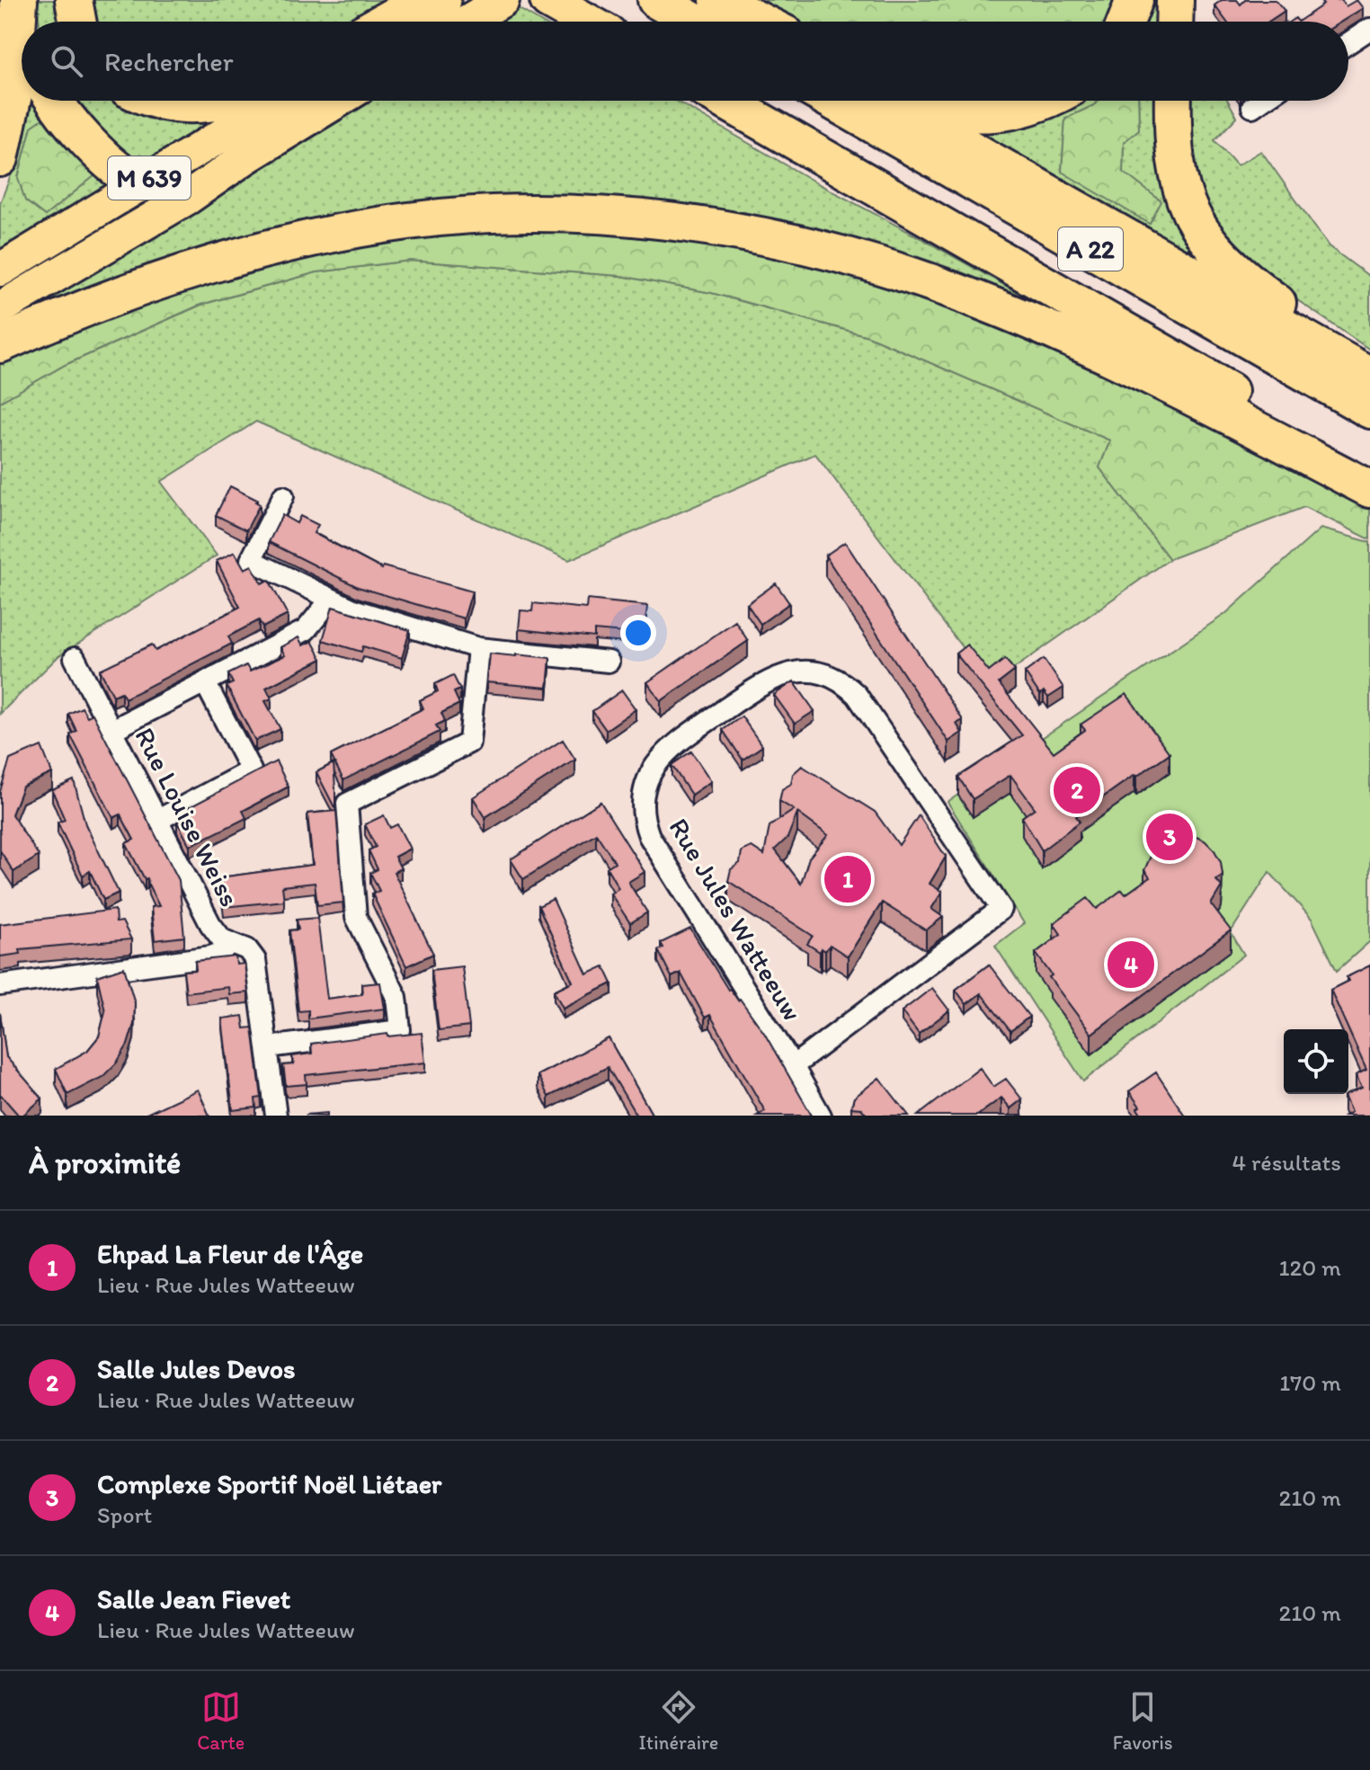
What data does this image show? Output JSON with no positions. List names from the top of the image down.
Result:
{
  "streets": {
    "highway": ["M 639", "A 22"],
    "street": ["Rue Louise Weiss", "Rue Jules Watteeuw"]
  },
  "page": {
    "search": "Rechercher",
    "pins": [
      "2",
      "3",
      "1",
      "4"
    ],
    "heading": ["À proximité", "4 résultats"],
    "list": [
      {
        "mark": "1",
        "name": "Ehpad La Fleur de l'Âge",
        "note": "Lieu · Rue Jules Watteeuw",
        "value": "120 m"
      },
      {
        "mark": "2",
        "name": "Salle Jules Devos",
        "note": "Lieu · Rue Jules Watteeuw",
        "value": "170 m"
      },
      {
        "mark": "3",
        "name": "Complexe Sportif Noël Liétaer",
        "note": "Sport",
        "value": "210 m"
      },
      {
        "mark": "4",
        "name": "Salle Jean Fievet",
        "note": "Lieu · Rue Jules Watteeuw",
        "value": "210 m"
      }
    ],
    "nav": ["Carte", "Itinéraire", "Favoris"]
  }
}
